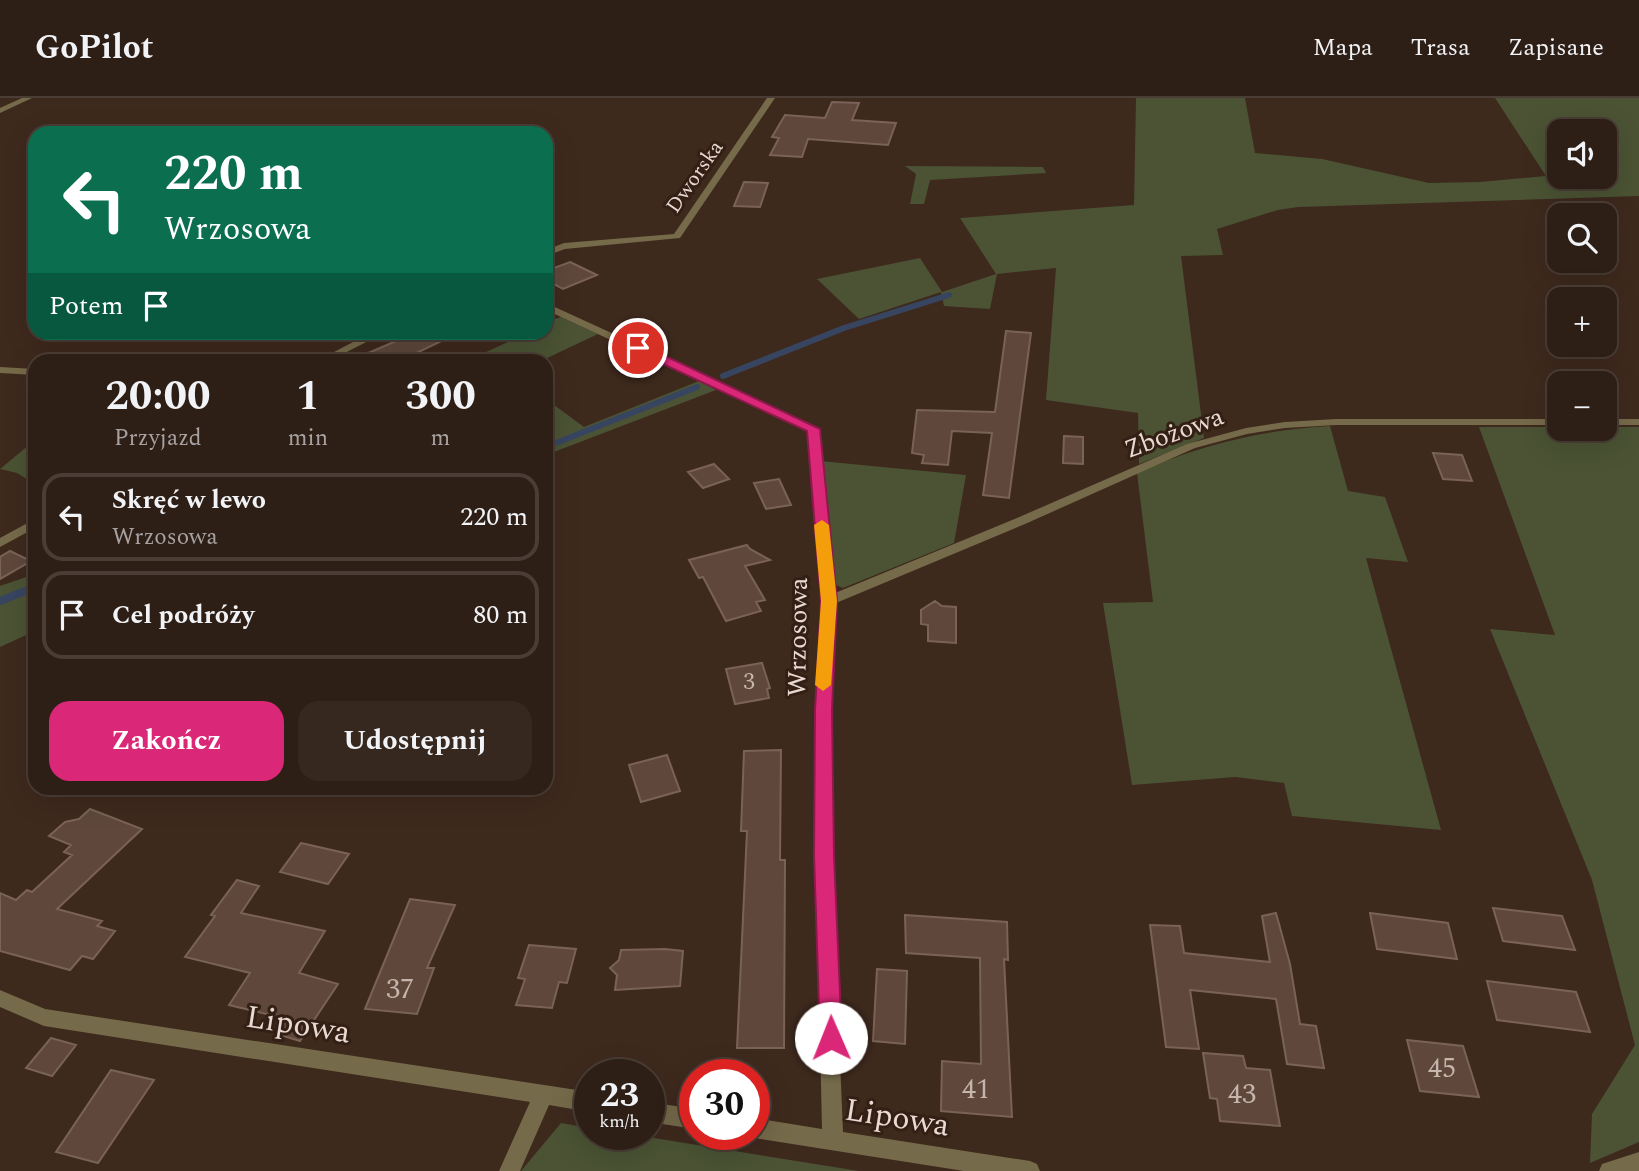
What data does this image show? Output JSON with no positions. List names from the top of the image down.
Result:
{
  "streets": {
    "street": [
      "Dworska",
      "Zbożowa",
      "Wrzosowa",
      "Lipowa"
    ]
  },
  "crossings": [
    ["Zbożowa", "Wrzosowa"],
    ["Wrzosowa", "Lipowa"]
  ],
  "house_numbers": [
    "3",
    "37",
    "45",
    "41",
    "43"
  ],
  "page": {
    "header": "GoPilot",
    "nav": ["Mapa", "Trasa", "Zapisane"],
    "map_buttons": ["+", "−"],
    "turn": ["220 m", "Wrzosowa"],
    "then": "Potem",
    "eta": [
      "20:00",
      "Przyjazd",
      "1",
      "min",
      "300",
      "m"
    ],
    "list": [
      {
        "name": "Skręć w lewo",
        "note": "Wrzosowa",
        "value": "220 m"
      },
      {
        "name": "Cel podróży",
        "value": "80 m"
      }
    ],
    "buttons": ["Zakończ", "Udostępnij"],
    "speed": "23 km/h",
    "limit": "30"
  }
}
